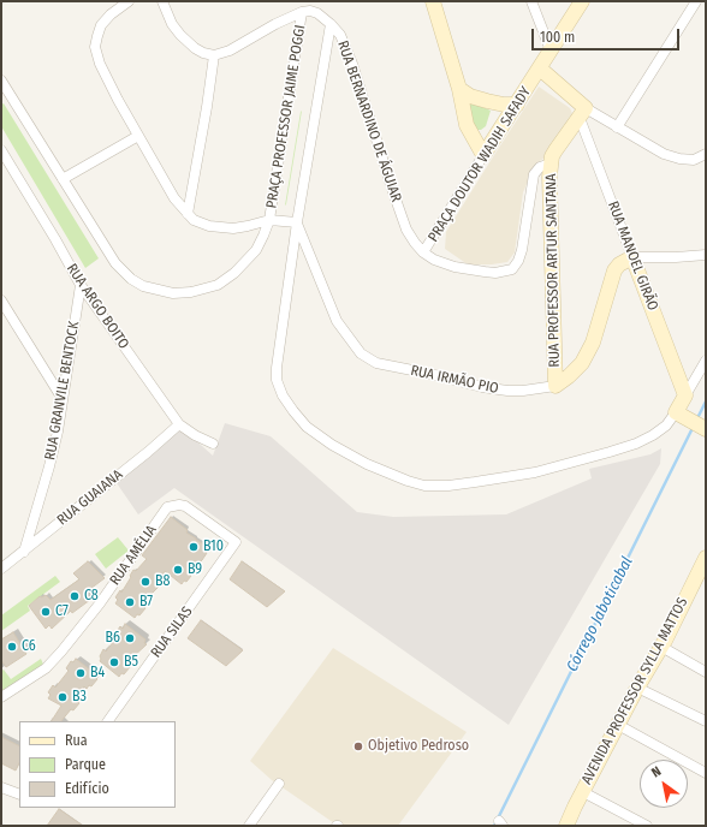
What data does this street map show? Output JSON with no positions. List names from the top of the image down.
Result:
{
  "streets": {
    "street": [
      "PRAÇA PROFESSOR JAIME POGGI",
      "RUA BERNARDINO DE ÁGUIAR",
      "PRAÇA DOUTOR WADIH SAFADY",
      "RUA MANOEL GIRÃO",
      "RUA PROFESSOR ARTUR SANTANA",
      "RUA ARGO BOITO",
      "RUA IRMÃO PIO",
      "RUA GRANVILE BENTOCK",
      "RUA GUAIANA",
      "RUA AMÉLIA",
      "RUA SILAS",
      "AVENIDA PROFESSOR SYLLA MATTOS"
    ]
  },
  "crossings": [
    ["PRAÇA PROFESSOR JAIME POGGI", "RUA BERNARDINO DE ÁGUIAR"],
    ["PRAÇA PROFESSOR JAIME POGGI", "RUA IRMÃO PIO"],
    ["RUA BERNARDINO DE ÁGUIAR", "PRAÇA DOUTOR WADIH SAFADY"],
    ["PRAÇA DOUTOR WADIH SAFADY", "RUA PROFESSOR ARTUR SANTANA"],
    ["RUA MANOEL GIRÃO", "RUA PROFESSOR ARTUR SANTANA"],
    ["RUA PROFESSOR ARTUR SANTANA", "RUA IRMÃO PIO"],
    ["RUA ARGO BOITO", "RUA GRANVILE BENTOCK"],
    ["RUA ARGO BOITO", "RUA GUAIANA"],
    ["RUA GRANVILE BENTOCK", "RUA GUAIANA"],
    ["RUA AMÉLIA", "RUA SILAS"]
  ],
  "water": ["Córrego Jaboticabal"],
  "places": [
    "B10",
    "B9",
    "B8",
    "C8",
    "B7",
    "C7",
    "B6",
    "C6",
    "B5",
    "B4",
    "B3",
    "Objetivo Pedroso"
  ],
  "legend": ["Rua", "Parque", "Edifício"],
  "scale_bar": "100 m",
  "north": "top left"
}
